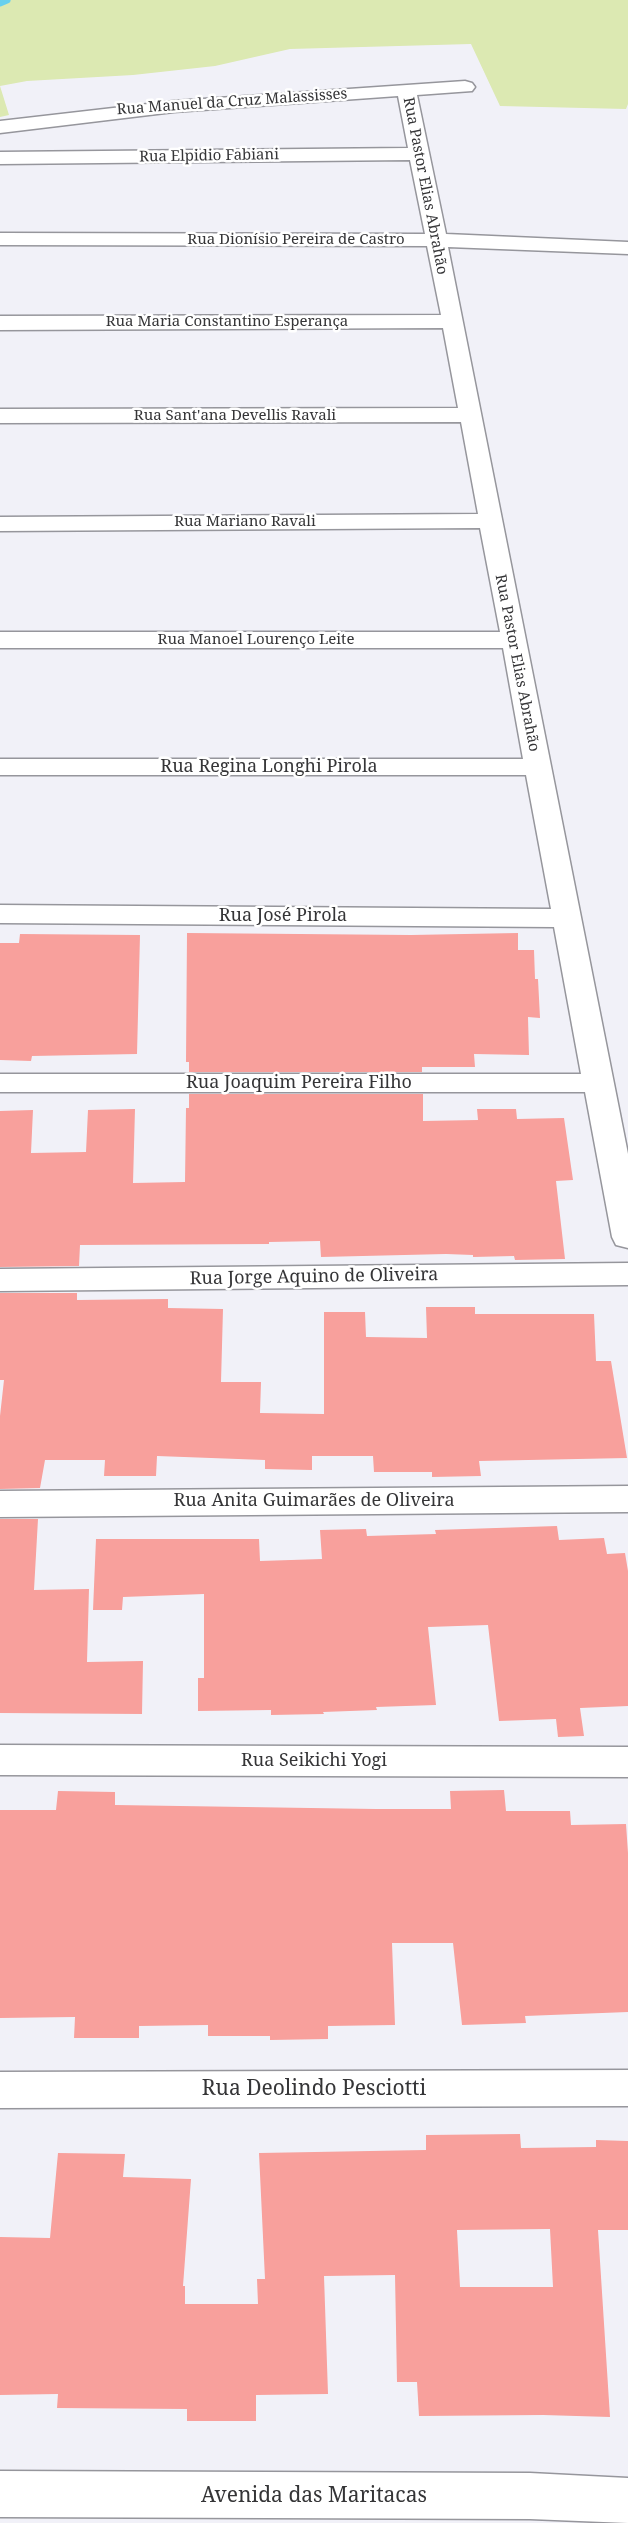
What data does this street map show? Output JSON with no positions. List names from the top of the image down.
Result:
{
  "streets": {
    "street": [
      "Rua Manuel da Cruz Malassisses",
      "Rua Elpidio Fabiani",
      "Rua Pastor Elias Abrahão",
      "Rua Dionísio Pereira de Castro",
      "Rua Maria Constantino Esperança",
      "Rua Sant'ana Devellis Ravali",
      "Rua Mariano Ravali",
      "Rua Manoel Lourenço Leite",
      "Rua Regina Longhi Pirola",
      "Rua José Pirola",
      "Rua Joaquim Pereira Filho",
      "Rua Jorge Aquino de Oliveira",
      "Rua Anita Guimarães de Oliveira",
      "Rua Seikichi Yogi",
      "Rua Deolindo Pesciotti",
      "Avenida das Maritacas"
    ]
  },
  "crossings": [
    ["Rua Manuel da Cruz Malassisses", "Rua Pastor Elias Abrahão"],
    ["Rua Elpidio Fabiani", "Rua Pastor Elias Abrahão"],
    ["Rua Pastor Elias Abrahão", "Rua Dionísio Pereira de Castro"],
    ["Rua Pastor Elias Abrahão", "Rua Maria Constantino Esperança"],
    ["Rua Pastor Elias Abrahão", "Rua Sant'ana Devellis Ravali"],
    ["Rua Pastor Elias Abrahão", "Rua Mariano Ravali"],
    ["Rua Pastor Elias Abrahão", "Rua Manoel Lourenço Leite"],
    ["Rua Pastor Elias Abrahão", "Rua Regina Longhi Pirola"],
    ["Rua Pastor Elias Abrahão", "Rua José Pirola"],
    ["Rua Pastor Elias Abrahão", "Rua Joaquim Pereira Filho"]
  ]
}
